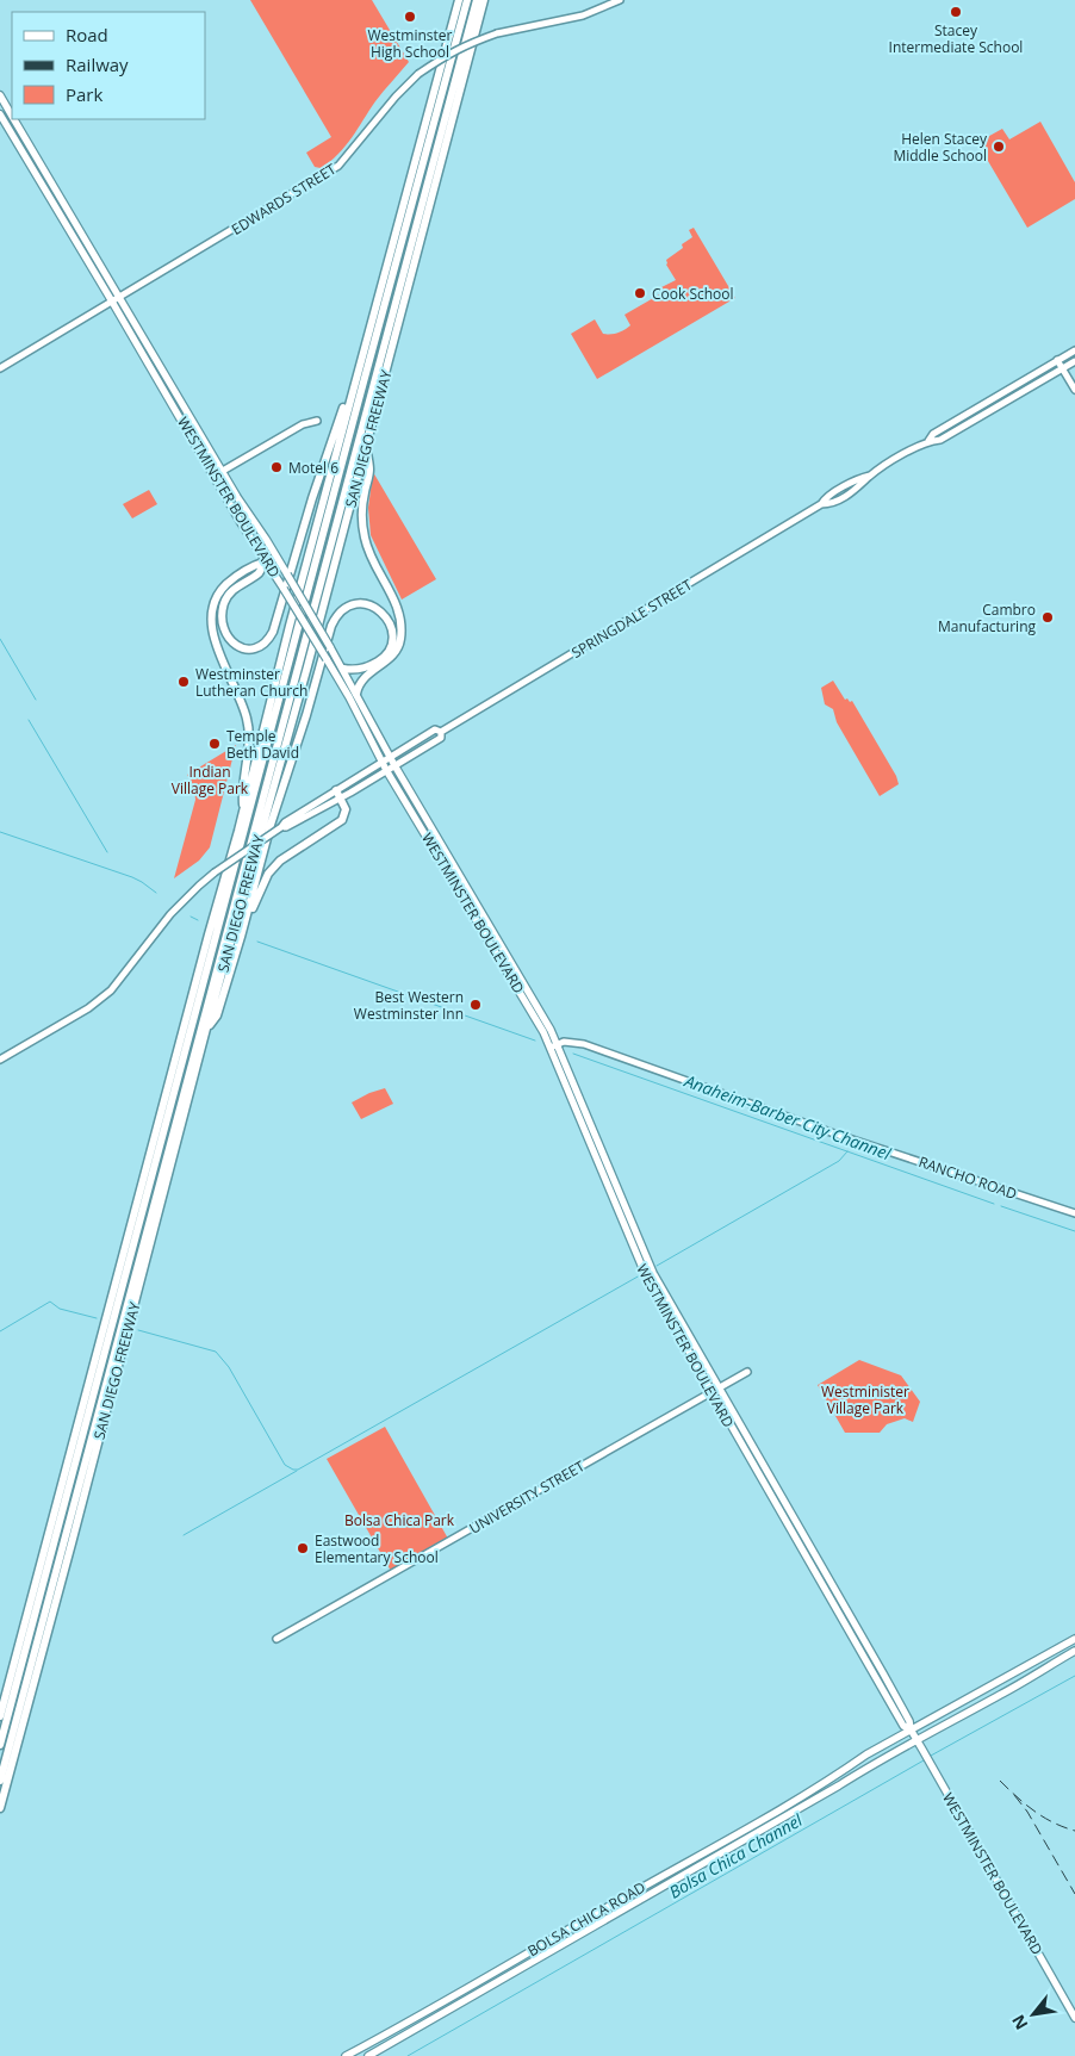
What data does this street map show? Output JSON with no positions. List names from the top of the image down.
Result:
{
  "streets": {
    "highway": ["SAN DIEGO FREEWAY"],
    "main road": ["WESTMINSTER BOULEVARD", "BOLSA CHICA ROAD"],
    "street": [
      "EDWARDS STREET",
      "SPRINGDALE STREET",
      "RANCHO ROAD",
      "UNIVERSITY STREET"
    ]
  },
  "crossings": [
    ["EDWARDS STREET", "WESTMINSTER BOULEVARD"],
    ["WESTMINSTER BOULEVARD", "SPRINGDALE STREET"],
    ["WESTMINSTER BOULEVARD", "RANCHO ROAD"],
    ["WESTMINSTER BOULEVARD", "UNIVERSITY STREET"],
    ["WESTMINSTER BOULEVARD", "BOLSA CHICA ROAD"]
  ],
  "water": ["Anaheim-Barber City Channel", "Bolsa Chica Channel"],
  "parks": ["Indian Village Park", "Westminister Village Park", "Bolsa Chica Park"],
  "places": [
    "Stacey Intermediate School",
    "Westminster High School",
    "Helen Stacey Middle School",
    "Cook School",
    "Motel 6",
    "Cambro Manufacturing",
    "Westminster Lutheran Church",
    "Temple Beth David",
    "Best Western Westminster Inn",
    "Eastwood Elementary School"
  ],
  "legend": ["Road", "Railway", "Park"],
  "north": "bottom left"
}
